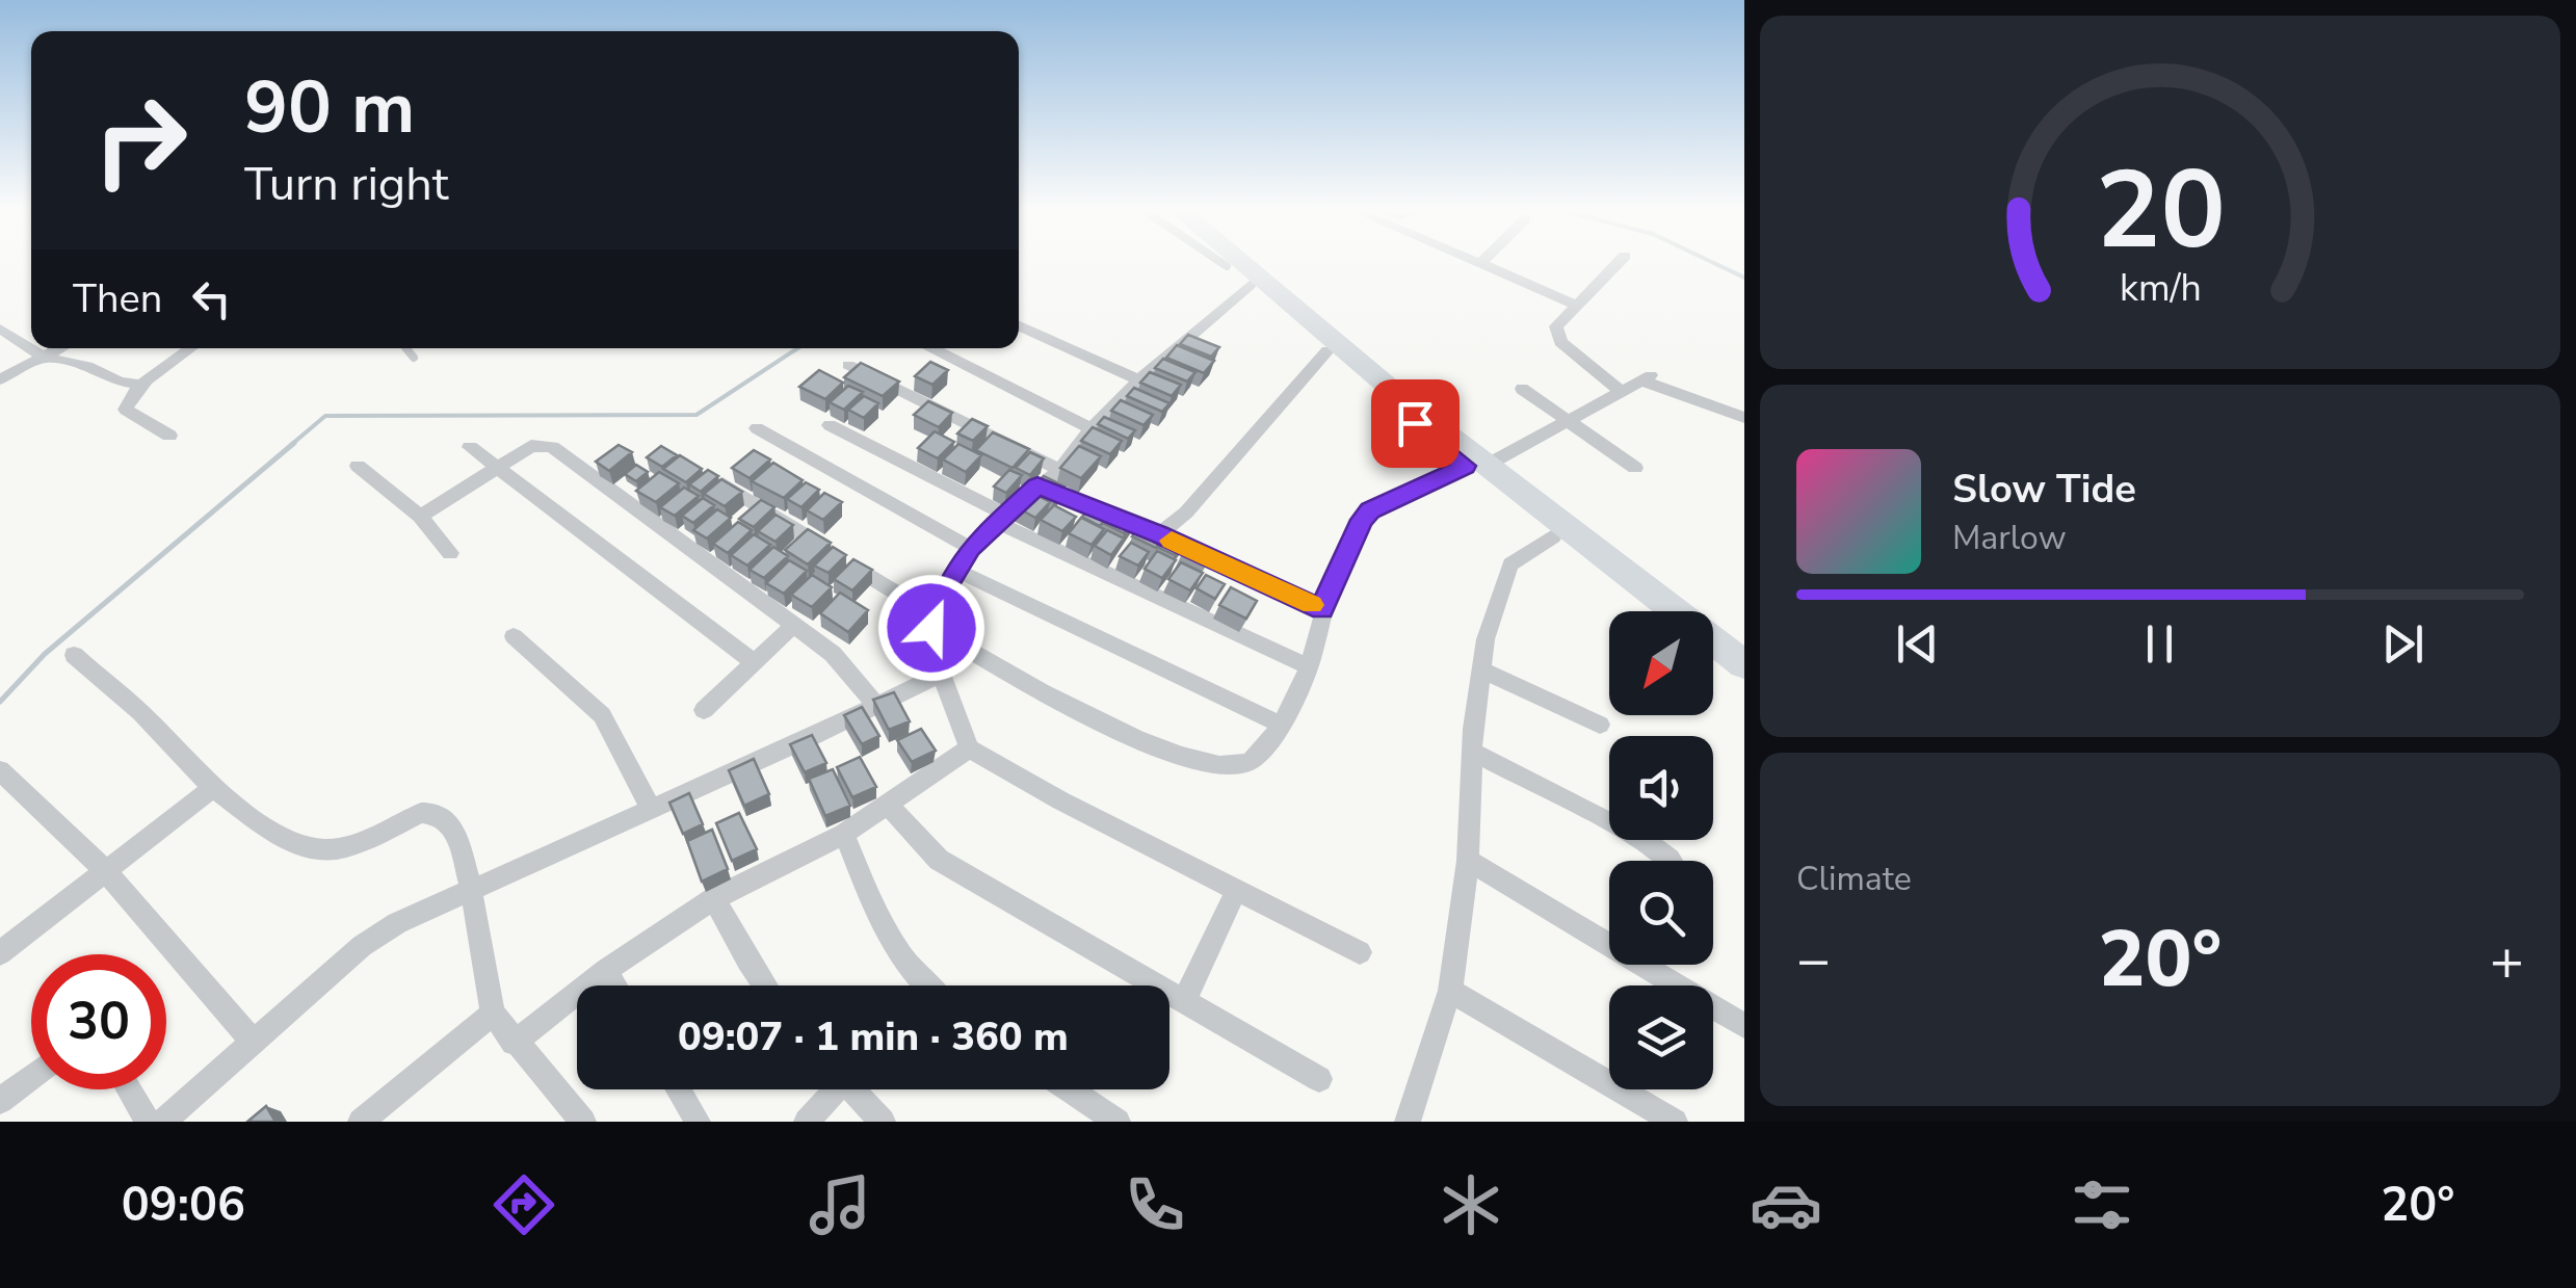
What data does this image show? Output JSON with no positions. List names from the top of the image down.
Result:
{
  "north": "bottom left",
  "page": {
    "turn": ["90 m", "Turn right"],
    "then": "Then",
    "song": ["Slow Tide", "Marlow"],
    "tile": "Climate",
    "heat": ["−", "20°", "+"],
    "limit": "30",
    "trip": "09:07 · 1 min · 360 m",
    "tabs": ["09:06", "20°"],
    "gauge": ["20", "km/h"]
  }
}
